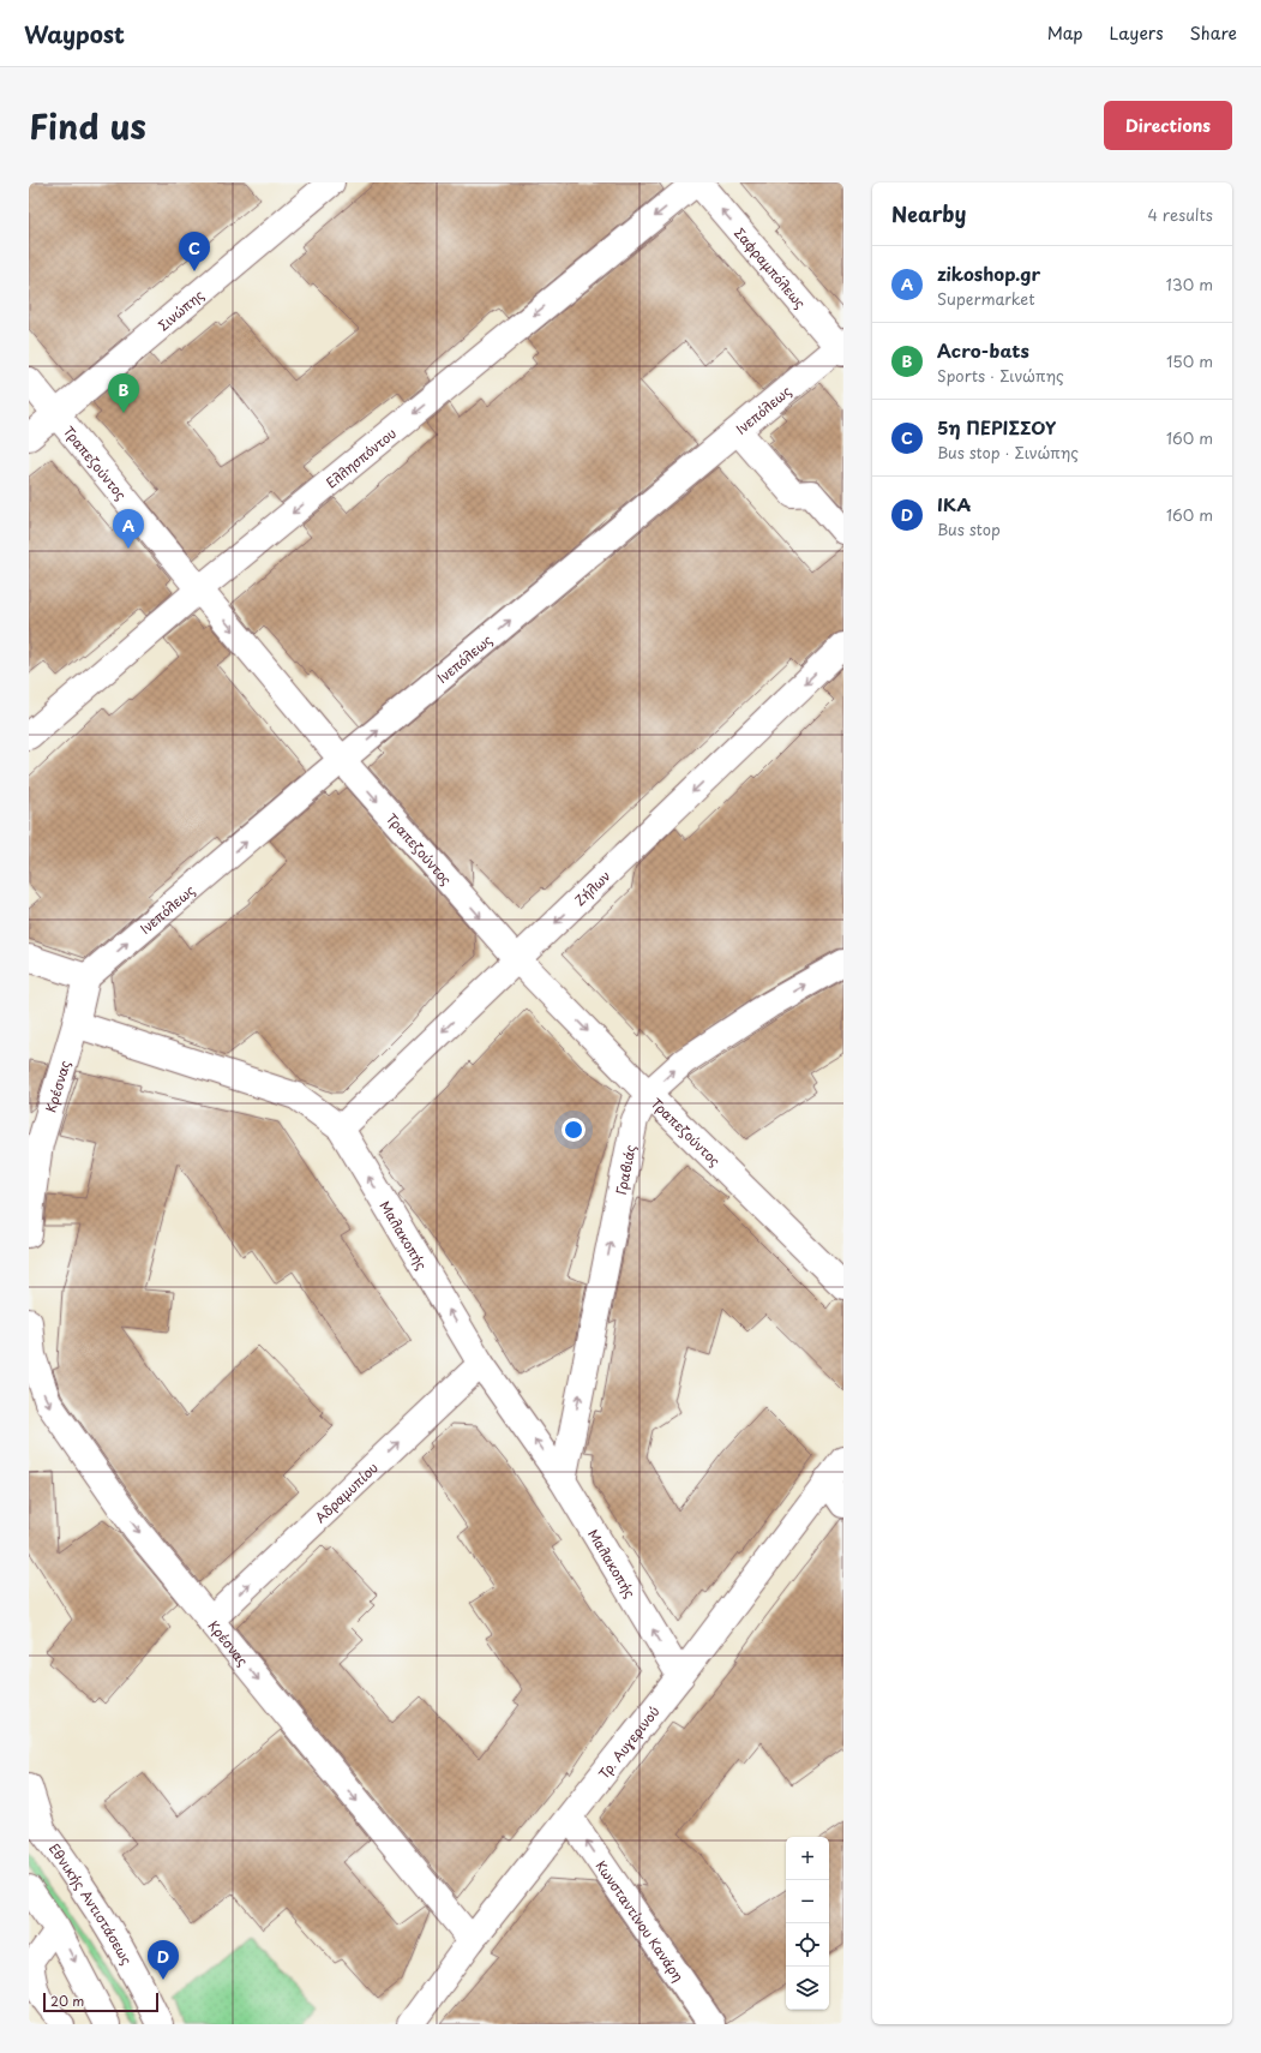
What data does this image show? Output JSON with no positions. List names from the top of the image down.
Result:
{
  "streets": {
    "street": [
      "Σαφραμπόλεως",
      "Σινώπης",
      "Ινεπόλεως",
      "Ελλησπόντου",
      "Τραπεζούντος",
      "Ζήλων",
      "Κρέσνας",
      "Γραβιάς",
      "Μαλακοπής",
      "Αδραμυπίου",
      "Τρ. Αυγερινού",
      "Εθνικής Αντιστάσεως",
      "Κωνσταντίνου Κανάρη"
    ]
  },
  "crossings": [
    ["Σαφραμπόλεως", "Ινεπόλεως"],
    ["Σαφραμπόλεως", "Ελλησπόντου"],
    ["Σινώπης", "Τραπεζούντος"],
    ["Ινεπόλεως", "Τραπεζούντος"],
    ["Ελλησπόντου", "Τραπεζούντος"],
    ["Τραπεζούντος", "Ζήλων"],
    ["Τραπεζούντος", "Γραβιάς"],
    ["Ζήλων", "Μαλακοπής"],
    ["Κρέσνας", "Μαλακοπής"],
    ["Κρέσνας", "Αδραμυπίου"],
    ["Κρέσνας", "Τρ. Αυγερινού"],
    ["Γραβιάς", "Μαλακοπής"],
    ["Μαλακοπής", "Αδραμυπίου"],
    ["Μαλακοπής", "Τρ. Αυγερινού"],
    ["Τρ. Αυγερινού", "Κωνσταντίνου Κανάρη"]
  ],
  "one_way": [
    "Σαφραμπόλεως",
    "Ινεπόλεως",
    "Ελλησπόντου",
    "Τραπεζούντος",
    "Ζήλων",
    "Κρέσνας",
    "Γραβιάς",
    "Μαλακοπής",
    "Αδραμυπίου",
    "Κωνσταντίνου Κανάρη"
  ],
  "scale_bar": "20 m",
  "page": {
    "header": "Waypost",
    "nav": ["Map", "Layers", "Share"],
    "title": "Find us",
    "buttons": "Directions",
    "heading": ["Nearby", "4 results"],
    "pins": [
      "C",
      "B",
      "A",
      "D"
    ],
    "list": [
      {
        "mark": "A",
        "name": "zikoshop.gr",
        "note": "Supermarket",
        "value": "130 m"
      },
      {
        "mark": "B",
        "name": "Acro-bats",
        "note": "Sports · Σινώπης",
        "value": "150 m"
      },
      {
        "mark": "C",
        "name": "5η ΠΕΡΙΣΣΟΥ",
        "note": "Bus stop · Σινώπης",
        "value": "160 m"
      },
      {
        "mark": "D",
        "name": "ΙΚΑ",
        "note": "Bus stop",
        "value": "160 m"
      }
    ],
    "map_buttons": ["+", "−"],
    "scale": "20 m"
  }
}
